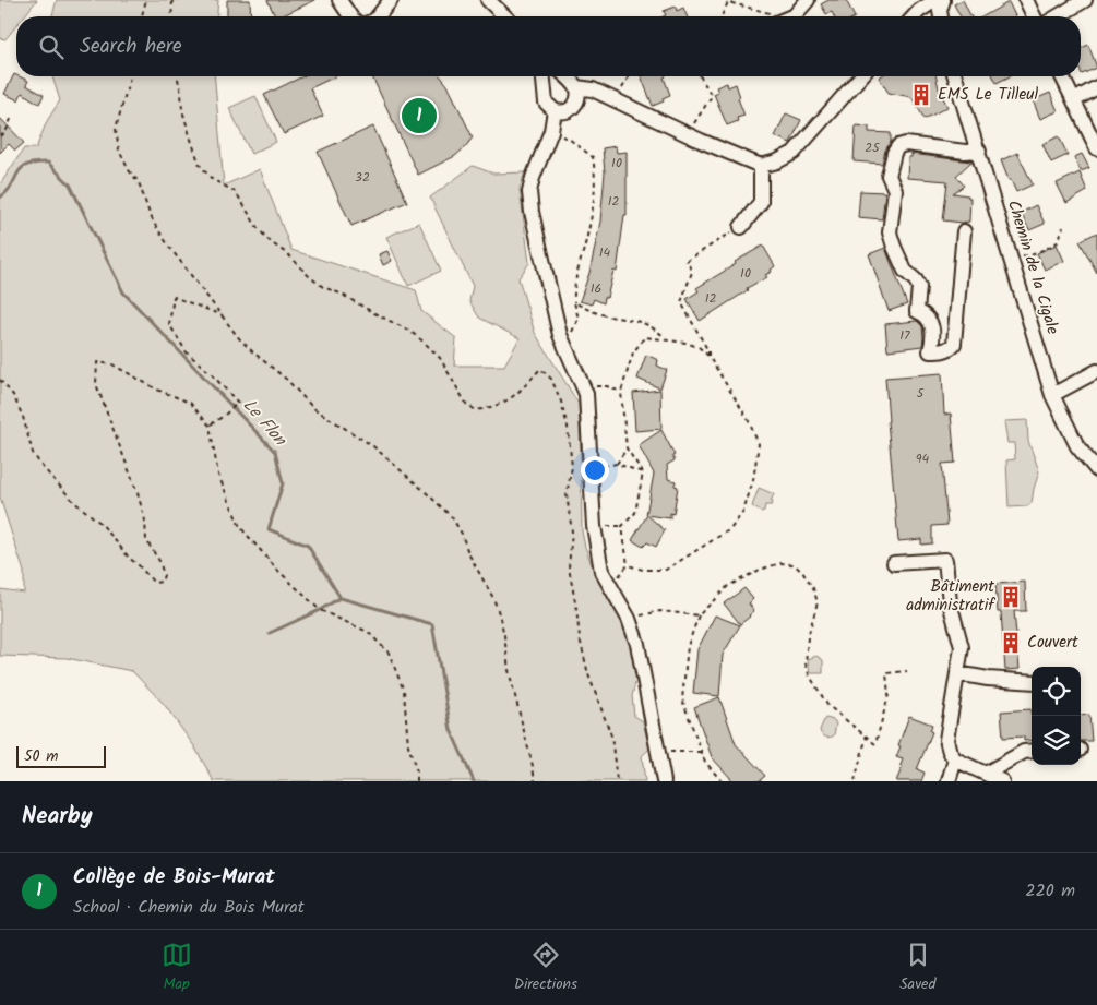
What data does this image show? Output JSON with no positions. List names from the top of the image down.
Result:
{
  "streets": {
    "street": ["Chemin de la Cigale"]
  },
  "water": ["Le Flon"],
  "places": {
    "building": ["EMS Le Tilleul", "Bâtiment administratif", "Couvert"]
  },
  "house_numbers": [
    "25",
    "10",
    "32",
    "12",
    "14",
    "10",
    "16",
    "12",
    "17",
    "5",
    "94"
  ],
  "scale_bar": "50 m",
  "page": {
    "search": "Search here",
    "pins": "1",
    "scale": "50 m",
    "heading": "Nearby",
    "list": [
      {
        "mark": "1",
        "name": "Collège de Bois-Murat",
        "note": "School · Chemin du Bois Murat",
        "value": "220 m"
      }
    ],
    "nav": ["Map", "Directions", "Saved"]
  }
}
